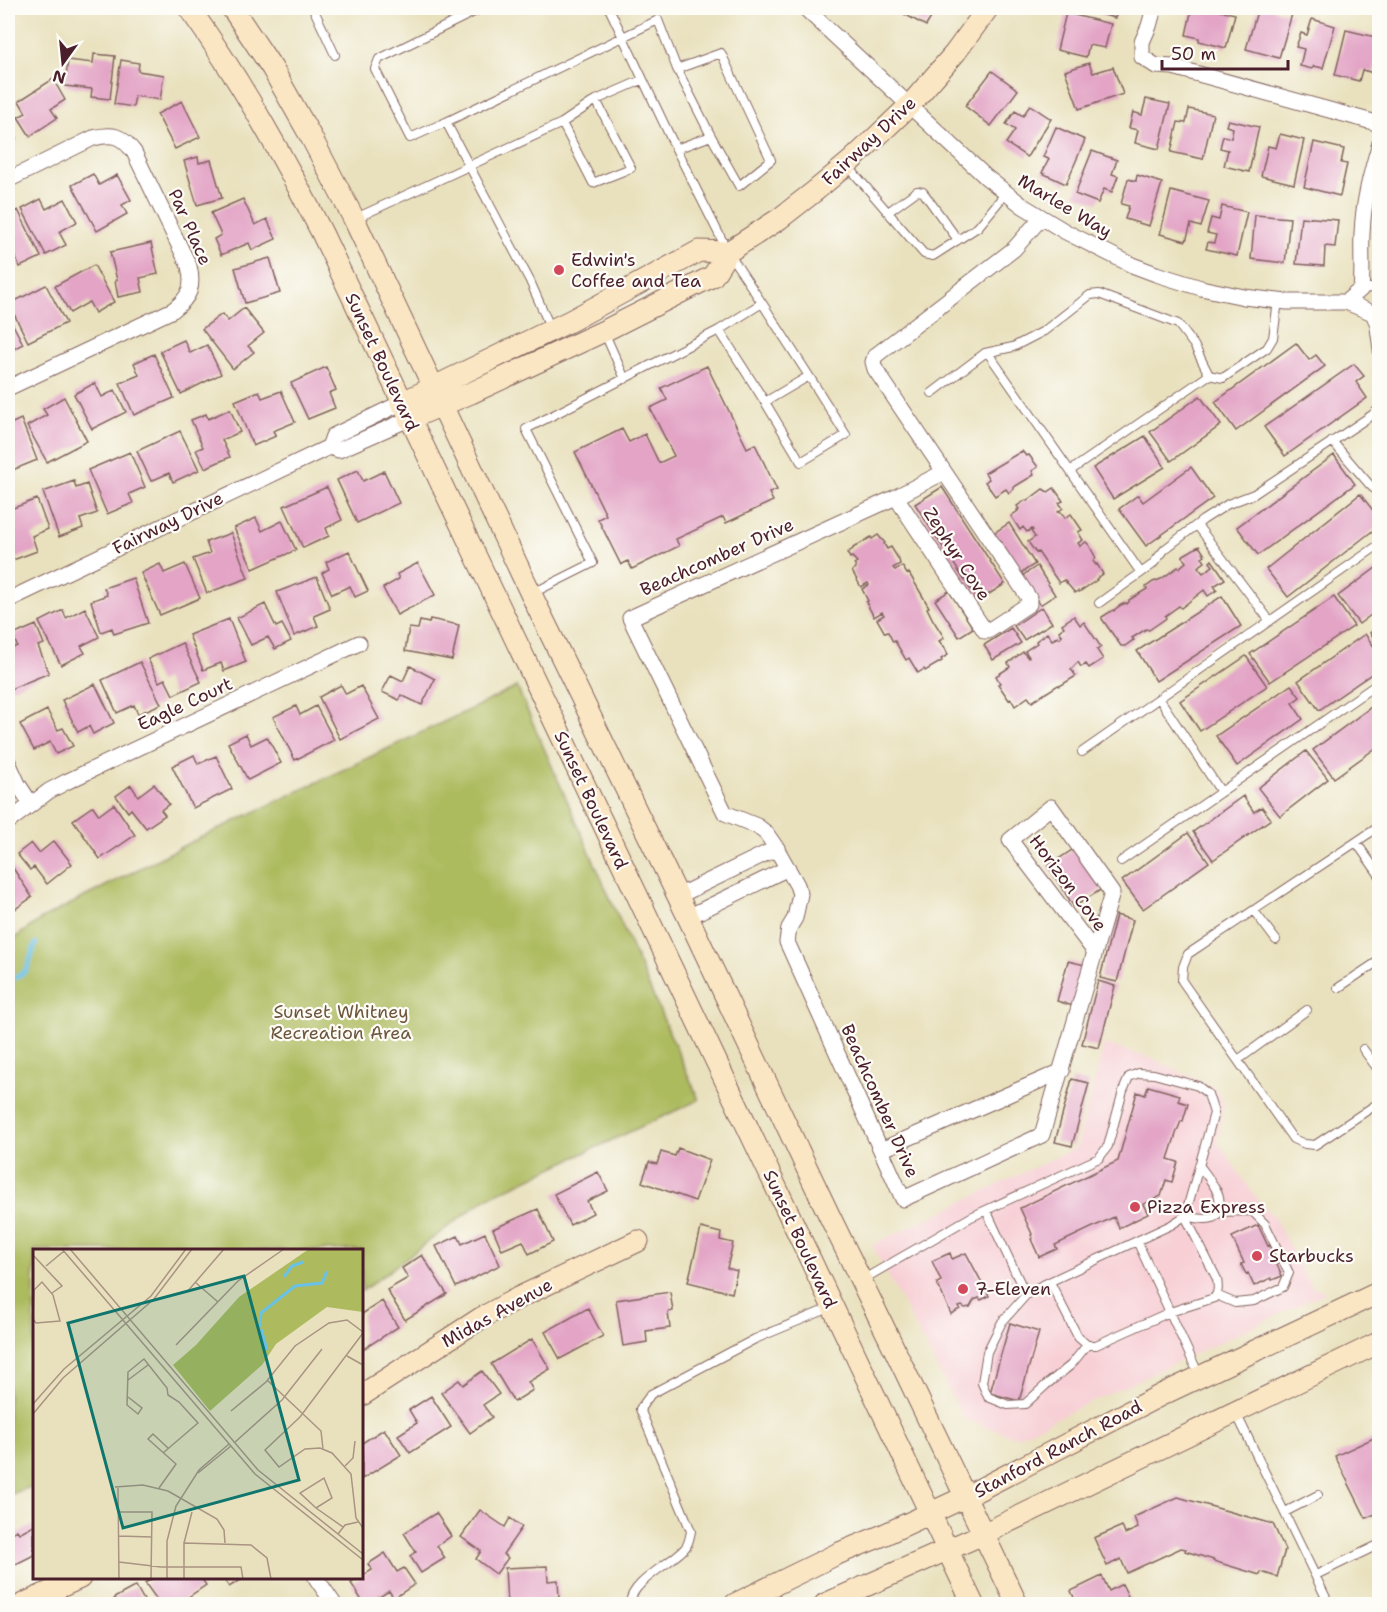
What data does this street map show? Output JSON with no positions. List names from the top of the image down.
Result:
{
  "streets": {
    "main road": [
      "Fairway Drive",
      "Sunset Boulevard",
      "Midas Avenue",
      "Stanford Ranch Road"
    ],
    "street": [
      "Marlee Way",
      "Par Place",
      "Zephyr Cove",
      "Beachcomber Drive",
      "Eagle Court",
      "Horizon Cove"
    ]
  },
  "crossings": [
    ["Fairway Drive", "Marlee Way"],
    ["Fairway Drive", "Sunset Boulevard"],
    ["Sunset Boulevard", "Stanford Ranch Road"],
    ["Zephyr Cove", "Beachcomber Drive"],
    ["Beachcomber Drive", "Horizon Cove"]
  ],
  "parks": ["Sunset Whitney Recreation Area"],
  "places": [
    "Edwin's Coffee and Tea",
    "Pizza Express",
    "Starbucks",
    "7-Eleven"
  ],
  "scale_bar": "50 m",
  "north": "bottom"
}
